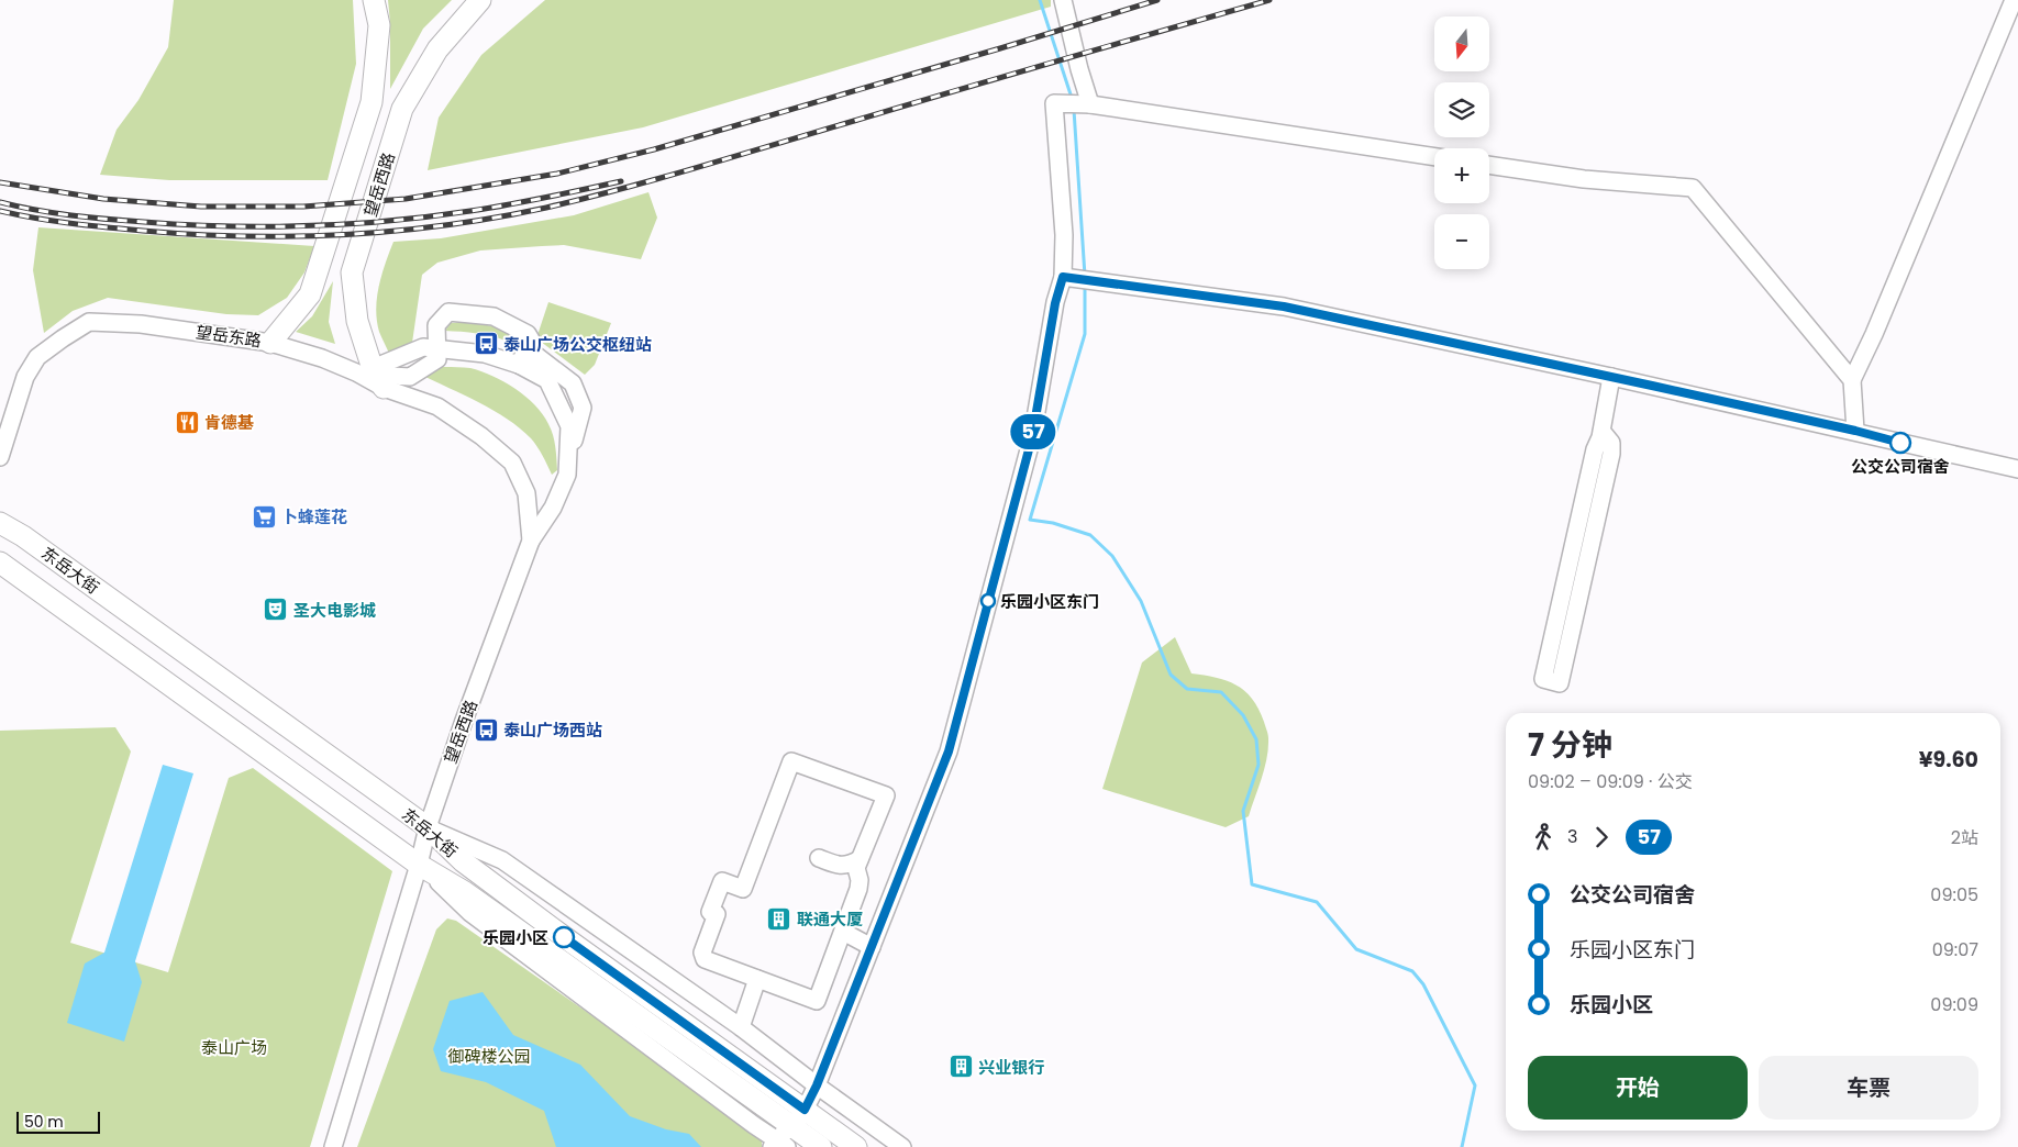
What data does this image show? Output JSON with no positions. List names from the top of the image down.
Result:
{
  "streets": {
    "main road": ["望岳西路", "望岳东路", "东岳大街"]
  },
  "crossings": [
    ["望岳西路", "望岳东路"],
    ["望岳西路", "东岳大街"]
  ],
  "parks": ["泰山广场", "御碑楼公园"],
  "places": {
    "bus stop": ["泰山广场公交枢纽站", "泰山广场西站"],
    "restaurant": ["肯德基"],
    "other": ["公交公司宿舍", "乐园小区东门", "乐园小区"],
    "supermarket": ["卜蜂莲花"],
    "theatre": ["圣大电影城"],
    "building": ["联通大厦", "兴业银行"]
  },
  "lines": ["bus line 57"],
  "scale_bar": "50 m",
  "north": "bottom",
  "page": {
    "on_map": "57",
    "map_buttons": ["+", "−"],
    "heading": ["7 分钟", "09:02 – 09:09 · 公交", "¥9.60"],
    "legs": ["3", "57", "2站"],
    "list": [
      {
        "name": "公交公司宿舍",
        "value": "09:05"
      },
      {
        "name": "乐园小区东门",
        "value": "09:07"
      },
      {
        "name": "乐园小区",
        "value": "09:09"
      }
    ],
    "buttons": ["开始", "车票"],
    "scale": "50 m"
  }
}
